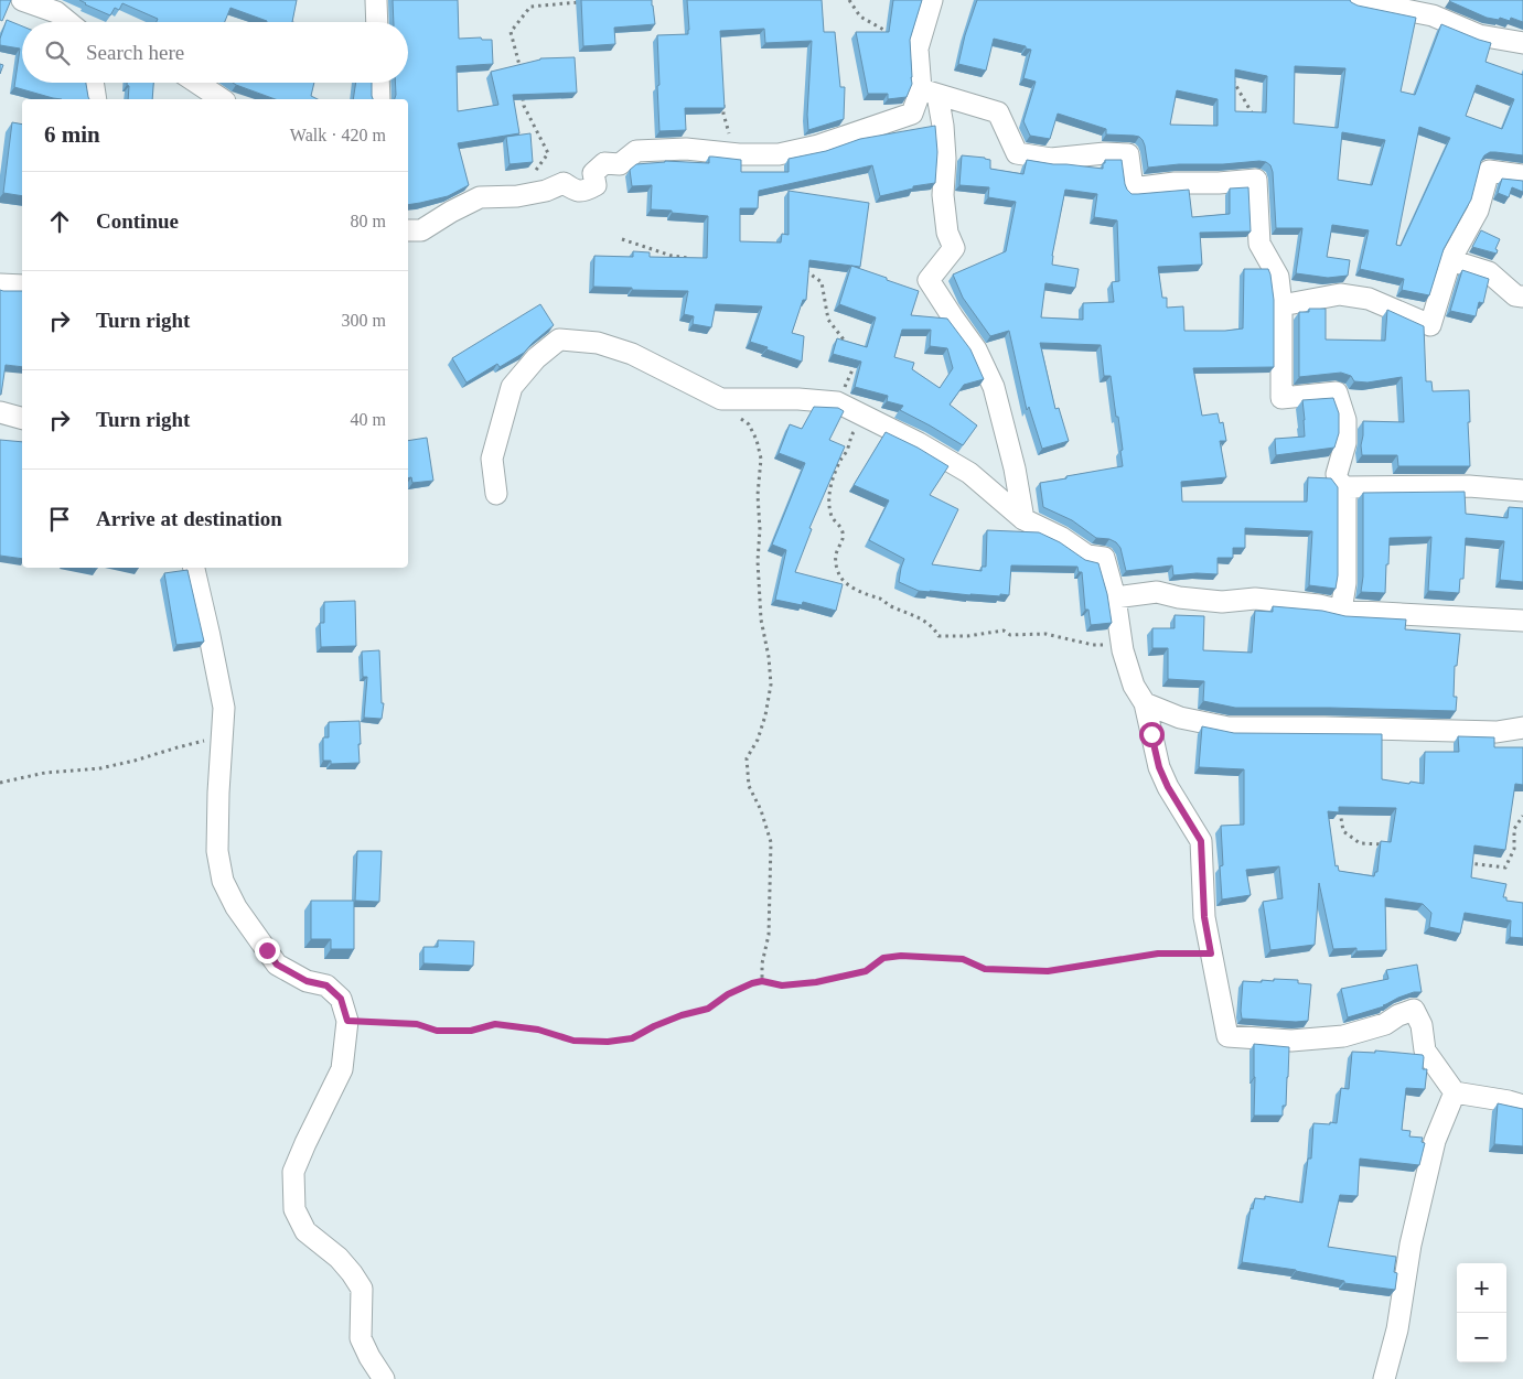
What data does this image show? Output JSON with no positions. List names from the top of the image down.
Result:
{
  "page": {
    "search": "Search here",
    "heading": ["6 min", "Walk · 420 m"],
    "list": [
      ["Continue", "80 m"],
      ["Turn right", "300 m"],
      ["Turn right", "40 m"],
      "Arrive at destination"
    ],
    "map_buttons": ["+", "−"]
  }
}
